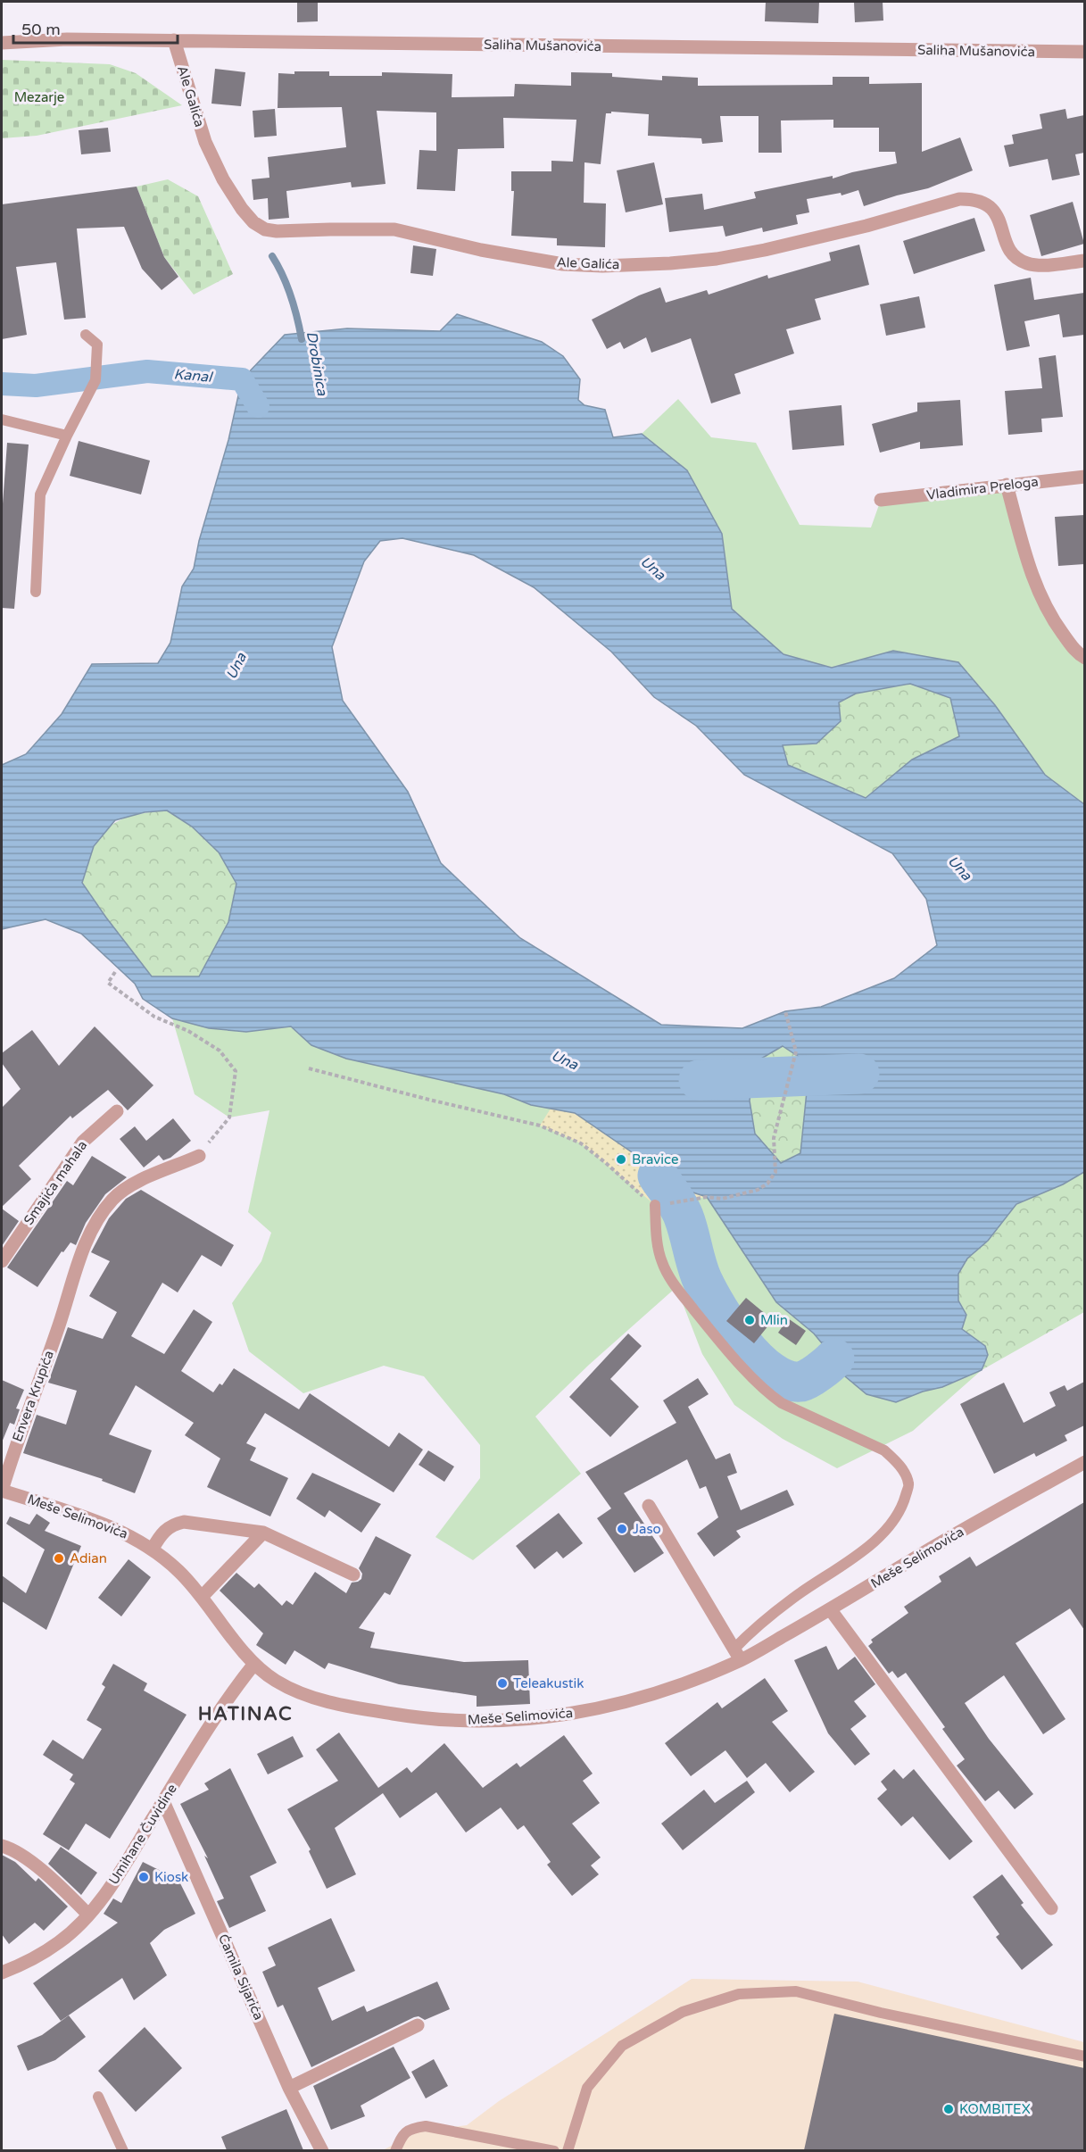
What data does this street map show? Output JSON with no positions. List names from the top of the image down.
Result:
{
  "streets": {
    "street": [
      "Saliha Mušanovića",
      "Ale Galića",
      "Vladimira Preloga",
      "Smajića mahala",
      "Envera Krupića",
      "Meše Selimovića",
      "Umihane Čuvidine",
      "Ćamila Sijarića"
    ]
  },
  "crossings": [
    ["Saliha Mušanovića", "Ale Galića"],
    ["Envera Krupića", "Meše Selimovića"],
    ["Meše Selimovića", "Umihane Čuvidine"],
    ["Umihane Čuvidine", "Ćamila Sijarića"]
  ],
  "districts": ["HATINAC"],
  "water": ["Drobinica", "Kanal", "Una"],
  "parks": ["Mezarje"],
  "places": [
    "Bravice",
    "Mlin",
    "Jaso",
    "Adian",
    "Teleakustik",
    "Kiosk",
    "KOMBITEX"
  ],
  "scale_bar": "50 m"
}
